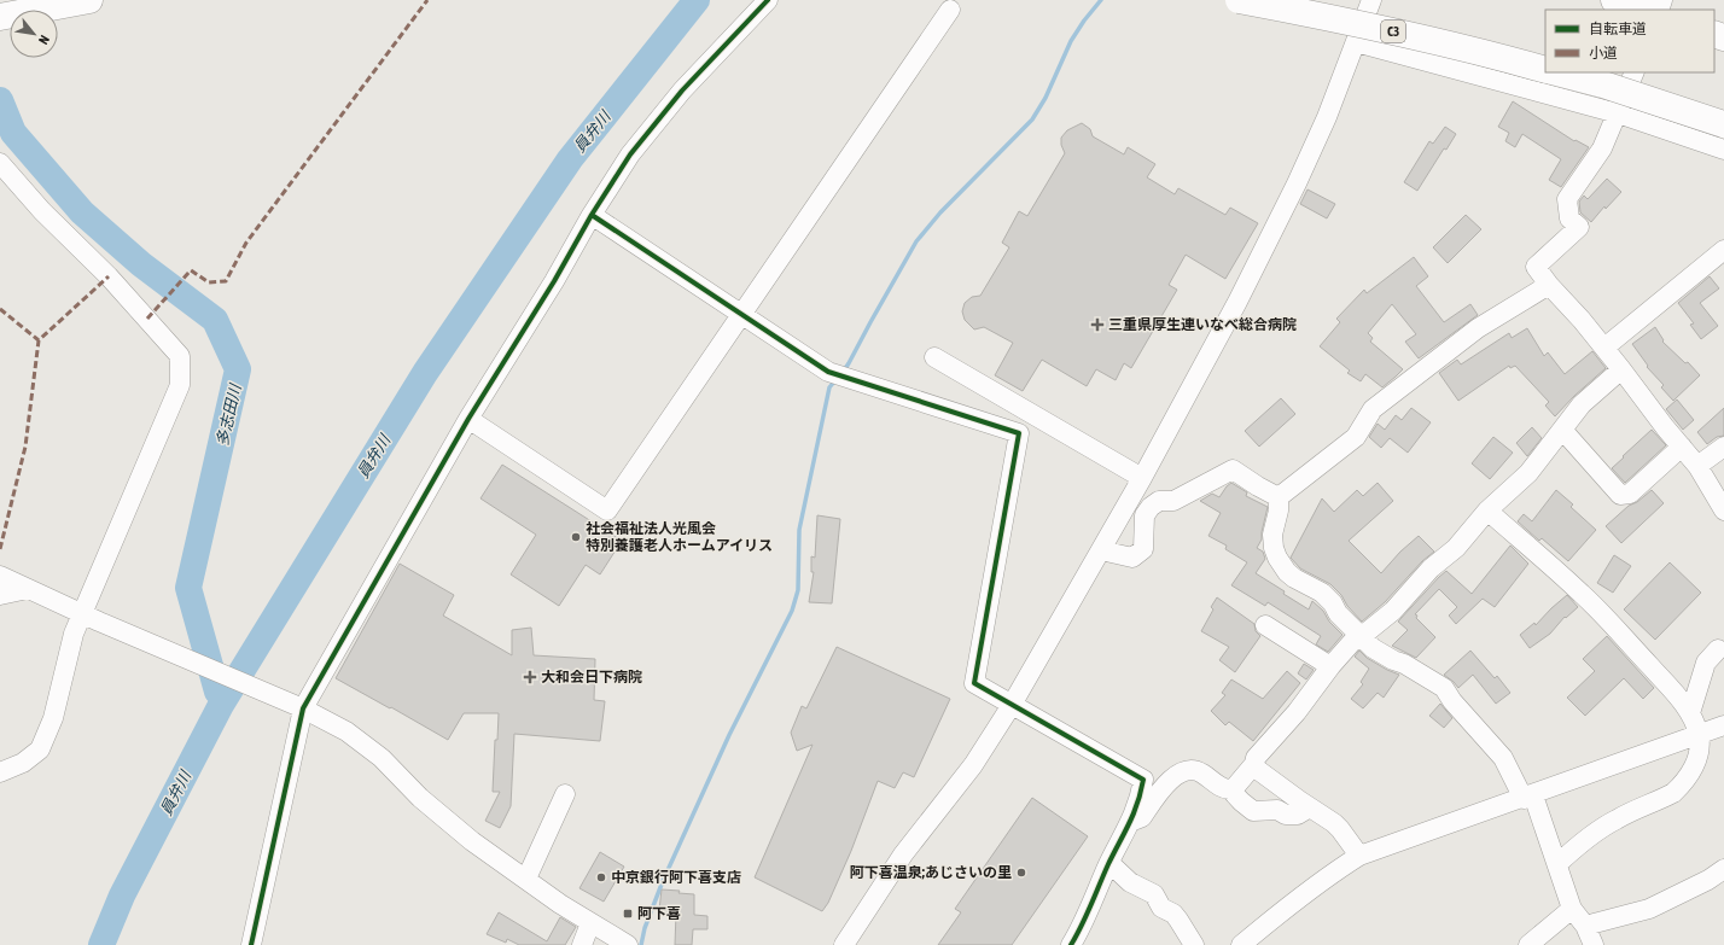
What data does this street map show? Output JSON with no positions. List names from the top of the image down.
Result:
{
  "streets": {
    "highway": ["C3"]
  },
  "water": ["員弁川", "多志田川"],
  "places": {
    "health": ["三重県厚生連いなべ総合病院", "大和会日下病院"],
    "other": ["社会福祉法人光風会 特別養護老人ホームアイリス", "阿下喜温泉;あじさいの里", "中京銀行阿下喜支店"],
    "transit": ["阿下喜"]
  },
  "legend": ["自転車道", "小道"],
  "north": "bottom right"
}
